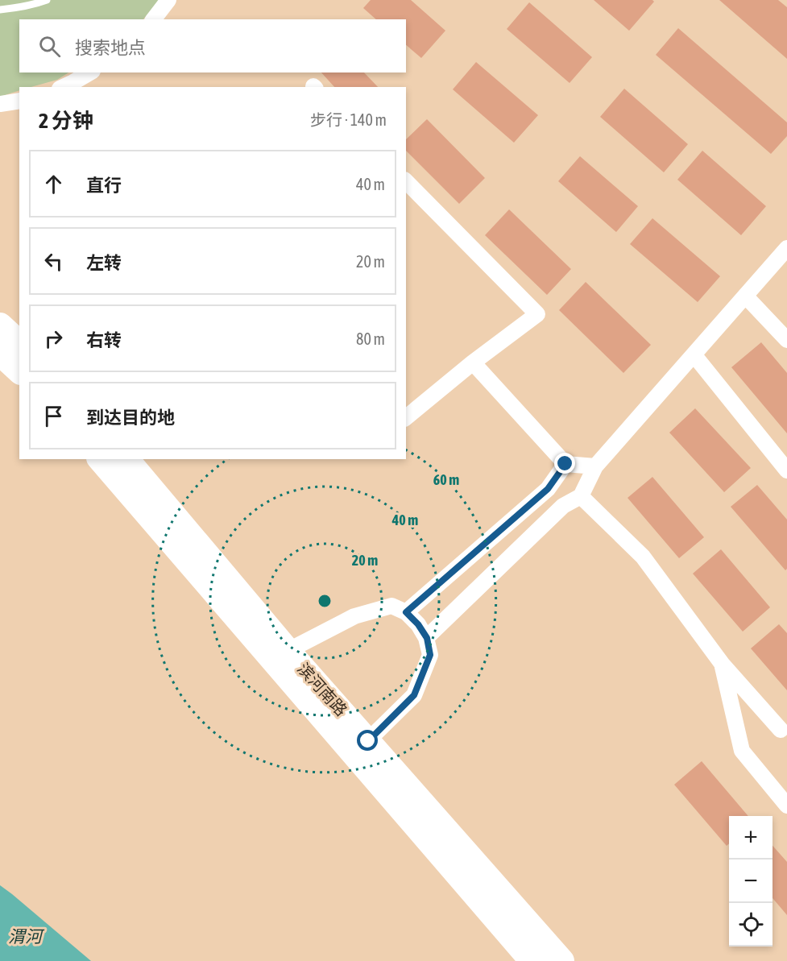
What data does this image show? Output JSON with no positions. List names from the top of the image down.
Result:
{
  "streets": {
    "highway": ["滨河南路"]
  },
  "water": ["渭河"],
  "page": {
    "search": "搜索地点",
    "heading": ["2 分钟", "步行 · 140 m"],
    "list": [
      ["直行", "40 m"],
      ["左转", "20 m"],
      ["右转", "80 m"],
      "到达目的地"
    ],
    "map_buttons": ["+", "−"]
  },
  "rings": ["60 m", "40 m", "20 m"]
}
